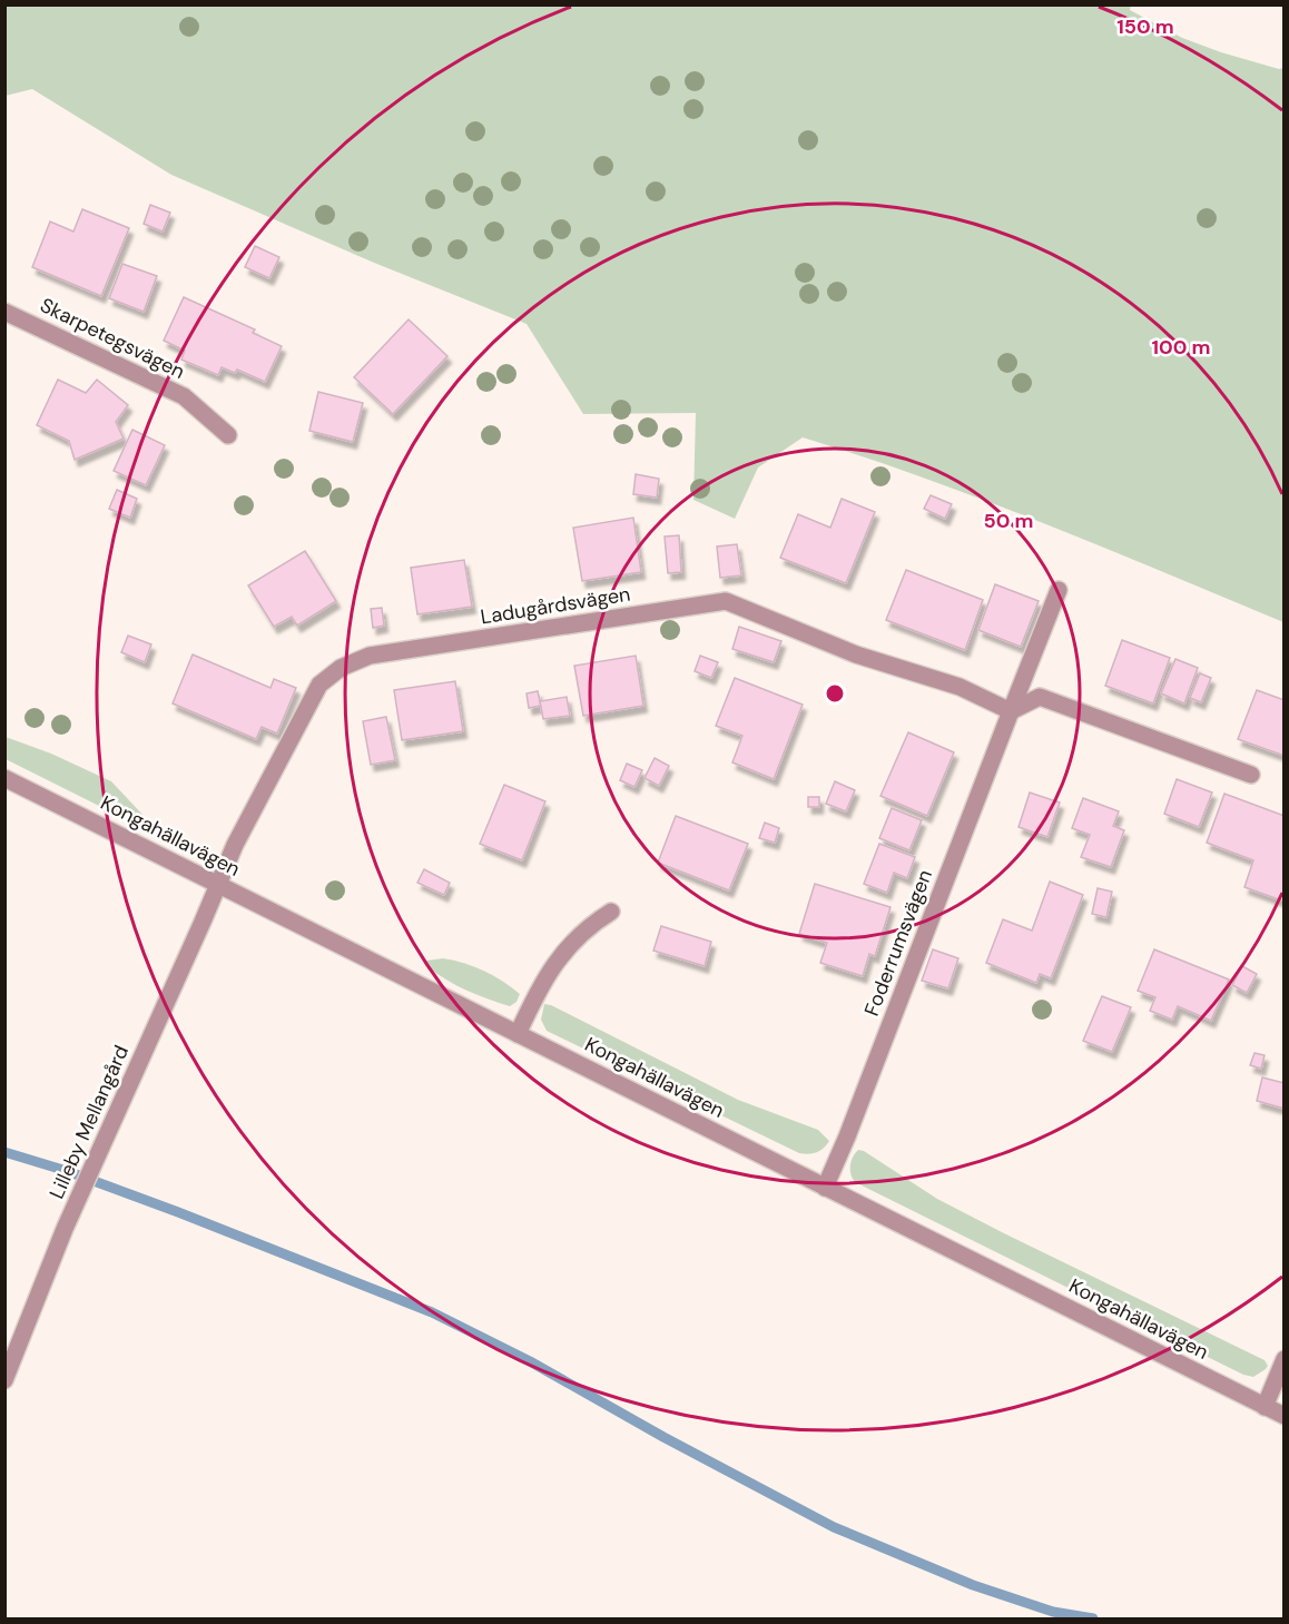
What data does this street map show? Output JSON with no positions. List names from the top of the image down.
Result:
{
  "streets": {
    "street": [
      "Skarpetegsvägen",
      "Ladugårdsvägen",
      "Kongahällavägen",
      "Foderrumsvägen",
      "Lilleby Mellangård"
    ]
  },
  "crossings": [
    ["Ladugårdsvägen", "Kongahällavägen"],
    ["Ladugårdsvägen", "Foderrumsvägen"],
    ["Ladugårdsvägen", "Lilleby Mellangård"],
    ["Kongahällavägen", "Foderrumsvägen"],
    ["Kongahällavägen", "Lilleby Mellangård"]
  ],
  "rings": ["150 m", "100 m", "50 m"]
}
